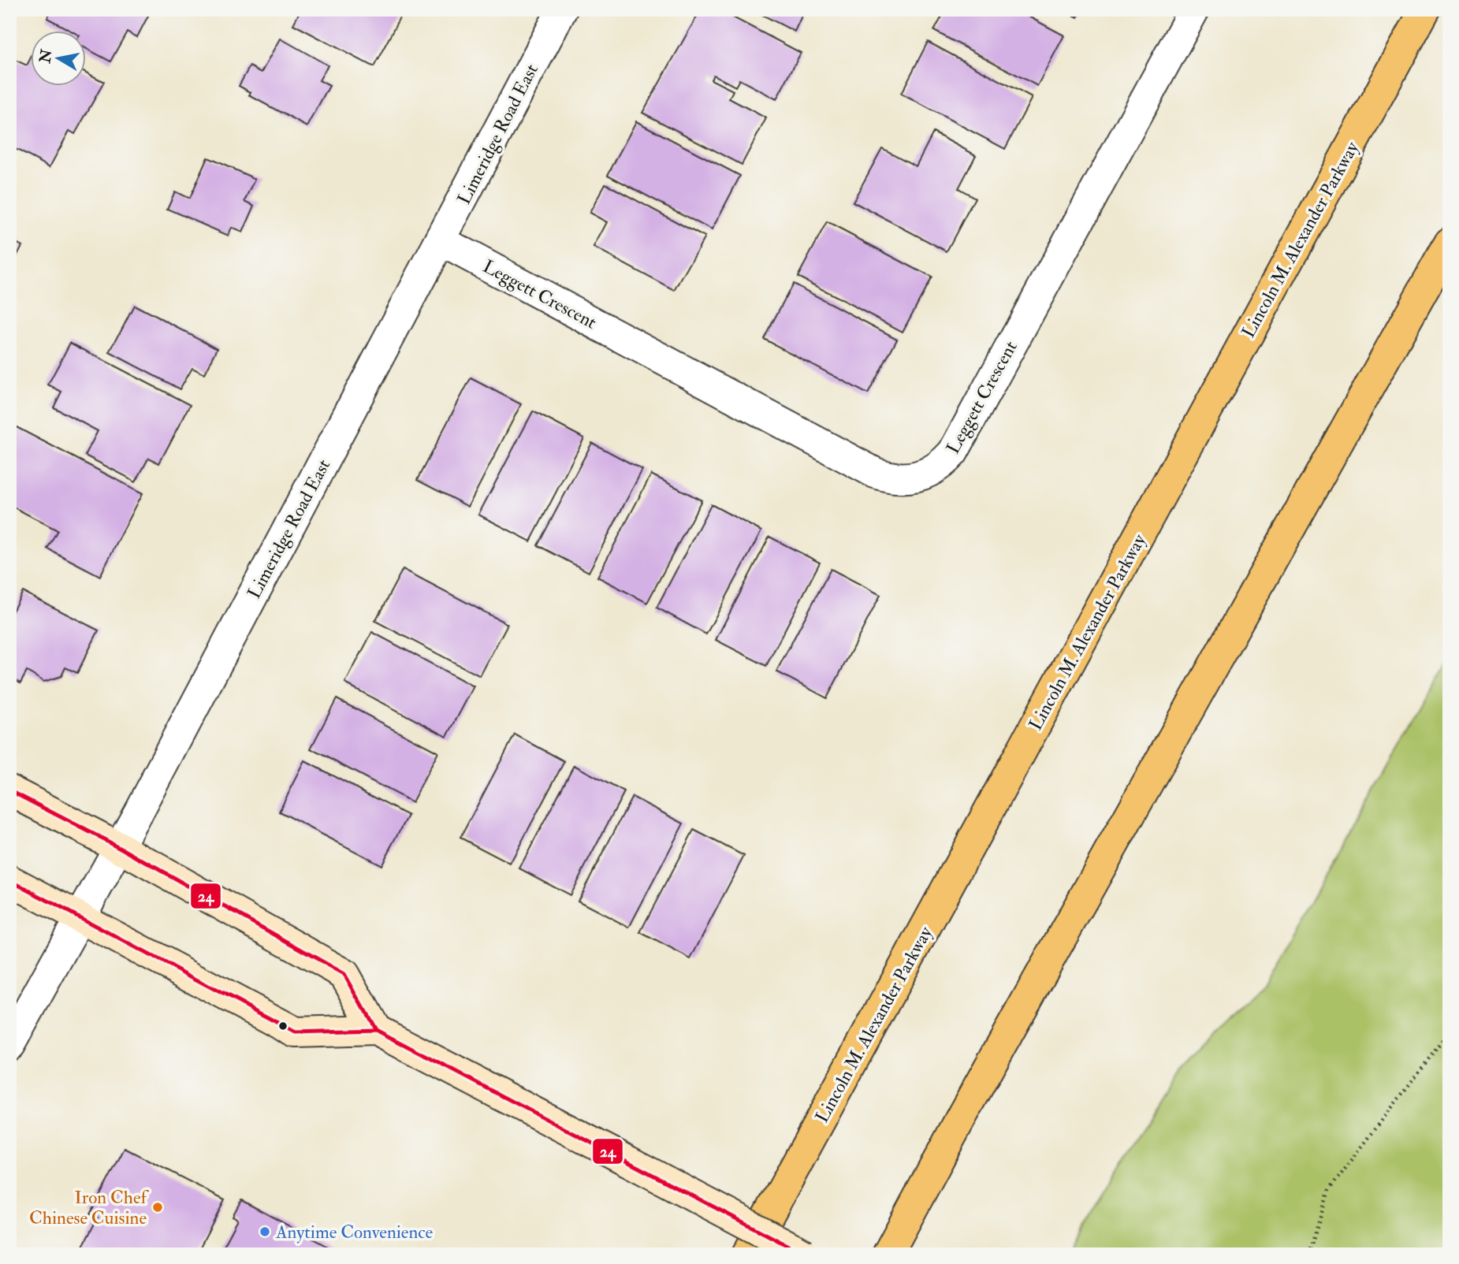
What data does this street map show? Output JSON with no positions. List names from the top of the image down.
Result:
{
  "streets": {
    "highway": ["Lincoln M. Alexander Parkway"],
    "street": ["Limeridge Road East", "Leggett Crescent"]
  },
  "crossings": [
    ["Limeridge Road East", "Leggett Crescent"]
  ],
  "places": ["Iron Chef Chinese Cuisine", "Anytime Convenience"],
  "lines": ["transit line 24"],
  "north": "left"
}
